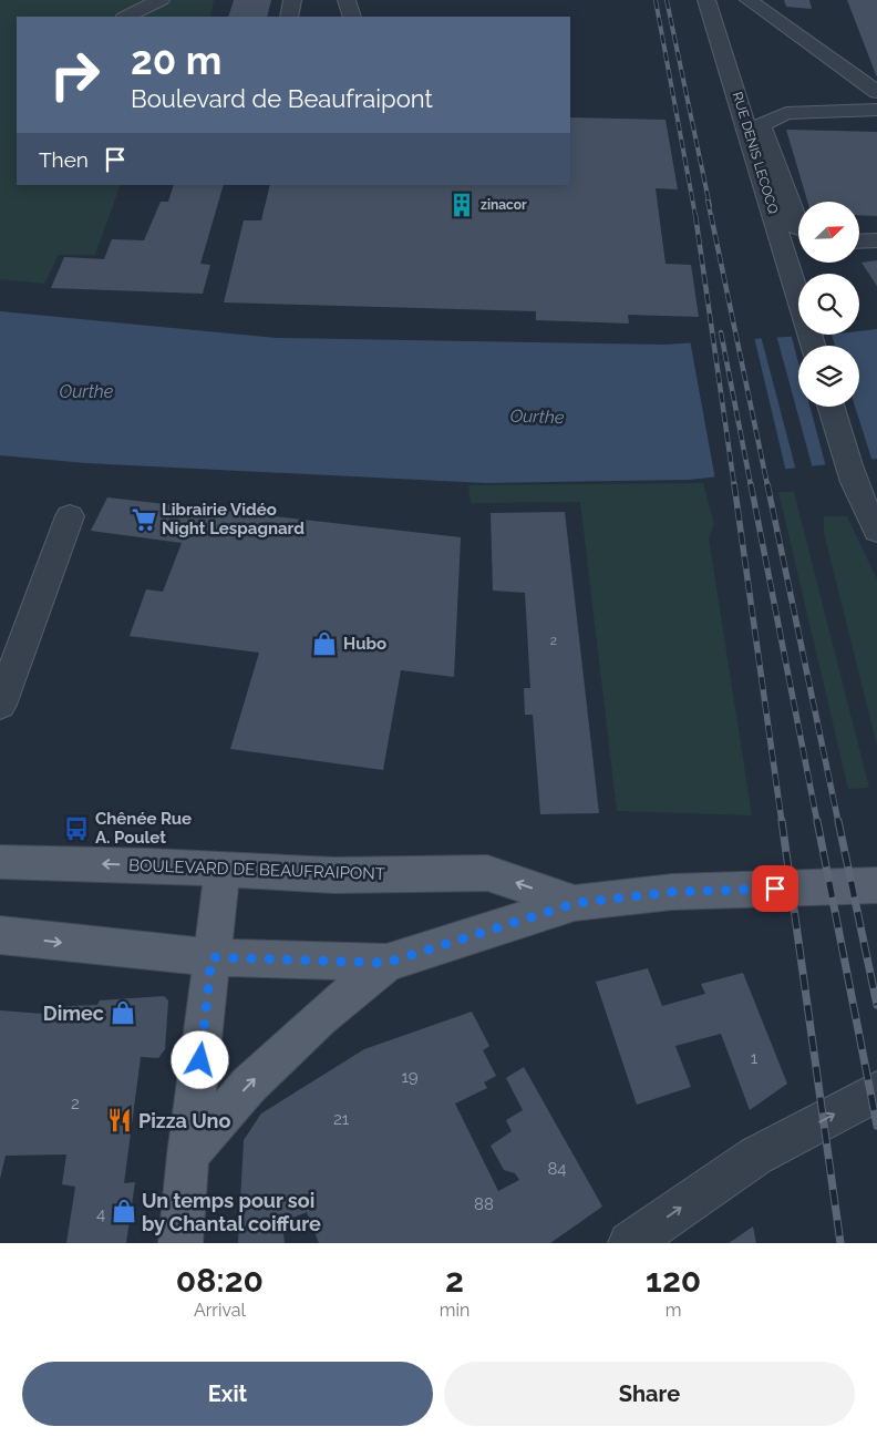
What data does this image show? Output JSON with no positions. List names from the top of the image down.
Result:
{
  "streets": {
    "main road": ["BOULEVARD DE BEAUFRAIPONT"],
    "street": ["RUE DENIS LECOCQ"]
  },
  "water": ["Ourthe"],
  "places": {
    "building": ["zinacor"],
    "supermarket": ["Librairie Vidéo Night Lespagnard"],
    "shop": ["Hubo", "Dimec", "Un temps pour soi by Chantal coiffure"],
    "bus stop": ["Chênée Rue A. Poulet"],
    "restaurant": ["Pizza Uno"]
  },
  "house_numbers": [
    "2",
    "1",
    "19",
    "2",
    "21",
    "84",
    "88",
    "4"
  ],
  "north": "top right",
  "page": {
    "turn": ["20 m", "Boulevard de Beaufraipont"],
    "then": "Then",
    "eta": [
      "08:20",
      "Arrival",
      "2",
      "min",
      "120",
      "m"
    ],
    "buttons": ["Exit", "Share"]
  }
}
